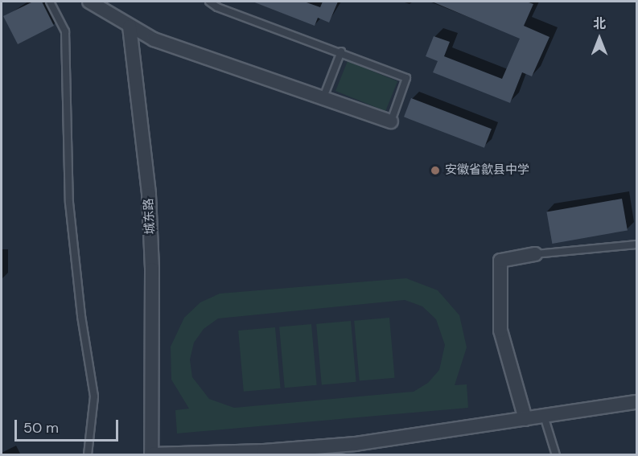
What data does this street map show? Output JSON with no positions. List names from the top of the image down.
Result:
{
  "streets": {
    "street": ["城东路"]
  },
  "places": ["安徽省歙县中学"],
  "scale_bar": "50 m",
  "north": "top"
}
